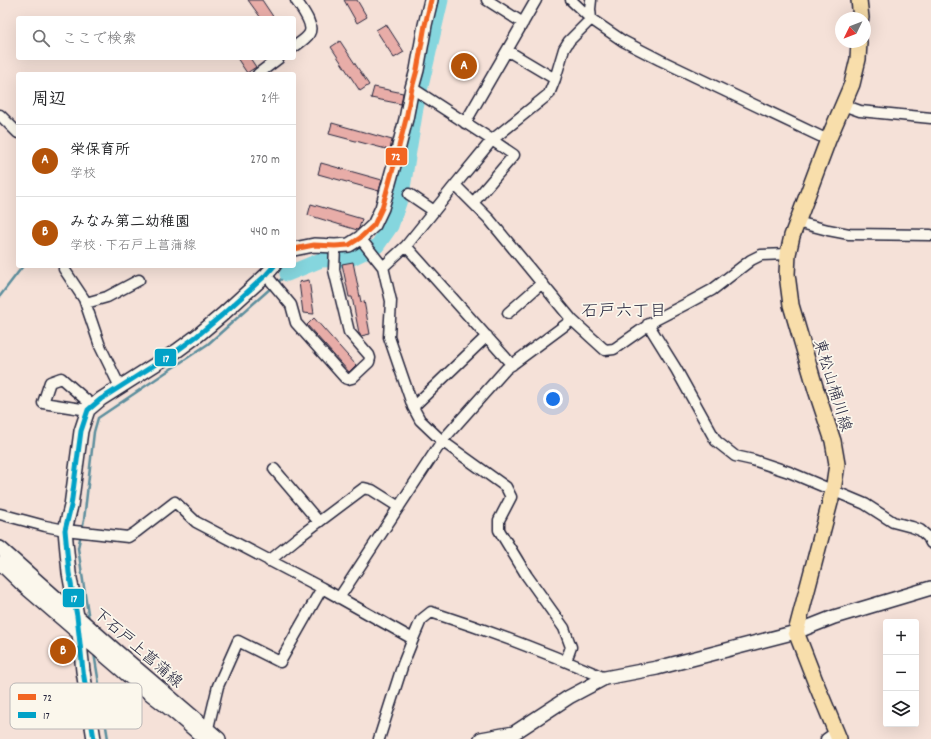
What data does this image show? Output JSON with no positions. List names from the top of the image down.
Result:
{
  "streets": {
    "main road": ["東松山桶川線"],
    "street": ["下石戸上菖蒲線"]
  },
  "districts": ["石戸六丁目"],
  "lines": ["transit line 72", "transit line 17"],
  "legend": ["72", "17"],
  "north": "bottom left",
  "page": {
    "search": "ここで検索",
    "pins": ["A", "B"],
    "heading": ["周辺", "2件"],
    "list": [
      {
        "mark": "A",
        "name": "栄保育所",
        "note": "学校",
        "value": "270 m"
      },
      {
        "mark": "B",
        "name": "みなみ第二幼稚園",
        "note": "学校 · 下石戸上菖蒲線",
        "value": "440 m"
      }
    ],
    "map_buttons": ["+", "−"]
  }
}
